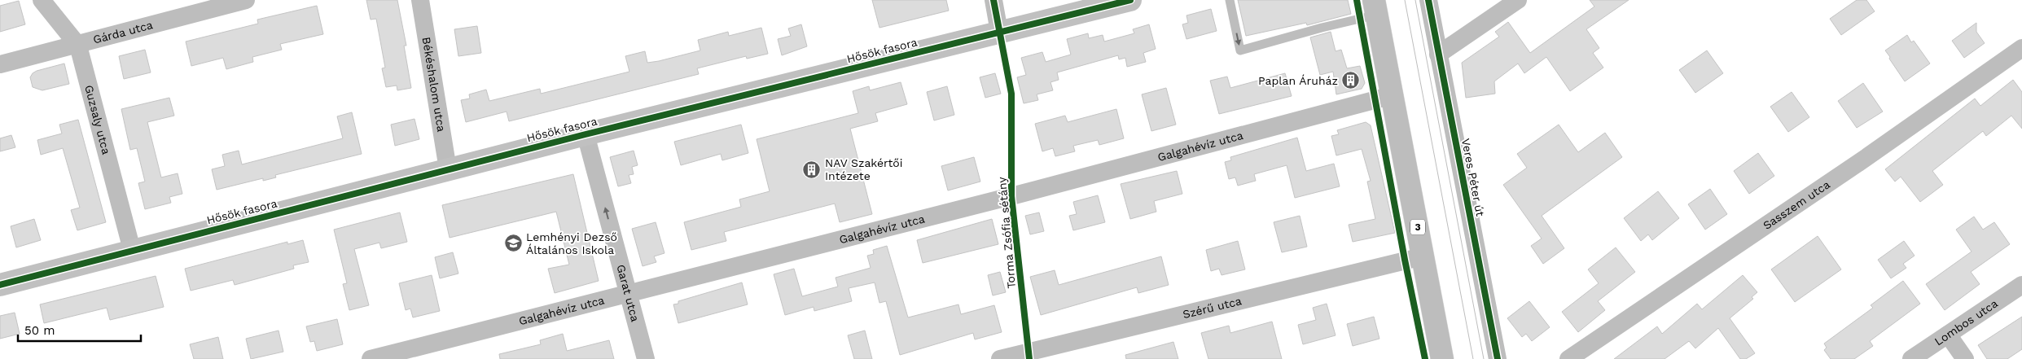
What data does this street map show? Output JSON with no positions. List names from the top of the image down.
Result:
{
  "streets": {
    "main road": ["3"],
    "street": [
      "Gárda utca",
      "Hősök fasora",
      "Békéshalom utca",
      "Guzsaly utca",
      "Galgahévíz utca",
      "Veres Péter út",
      "Sasszem utca",
      "Garat utca",
      "Szérű utca",
      "Lombos utca"
    ],
    "cycle path": ["Torma Zsófia sétány"]
  },
  "crossings": [
    ["Gárda utca", "Guzsaly utca"],
    ["Hősök fasora", "Békéshalom utca"],
    ["Hősök fasora", "Guzsaly utca"],
    ["Hősök fasora", "Garat utca"],
    ["Galgahévíz utca", "3"],
    ["Galgahévíz utca", "Garat utca"],
    ["3", "Szérű utca"]
  ],
  "one_way": ["Garat utca"],
  "places": {
    "building": ["Paplan Áruház", "NAV Szakértői Intézete"],
    "school or university": ["Lemhényi Dezső Általános Iskola"]
  },
  "scale_bar": "50 m"
}
